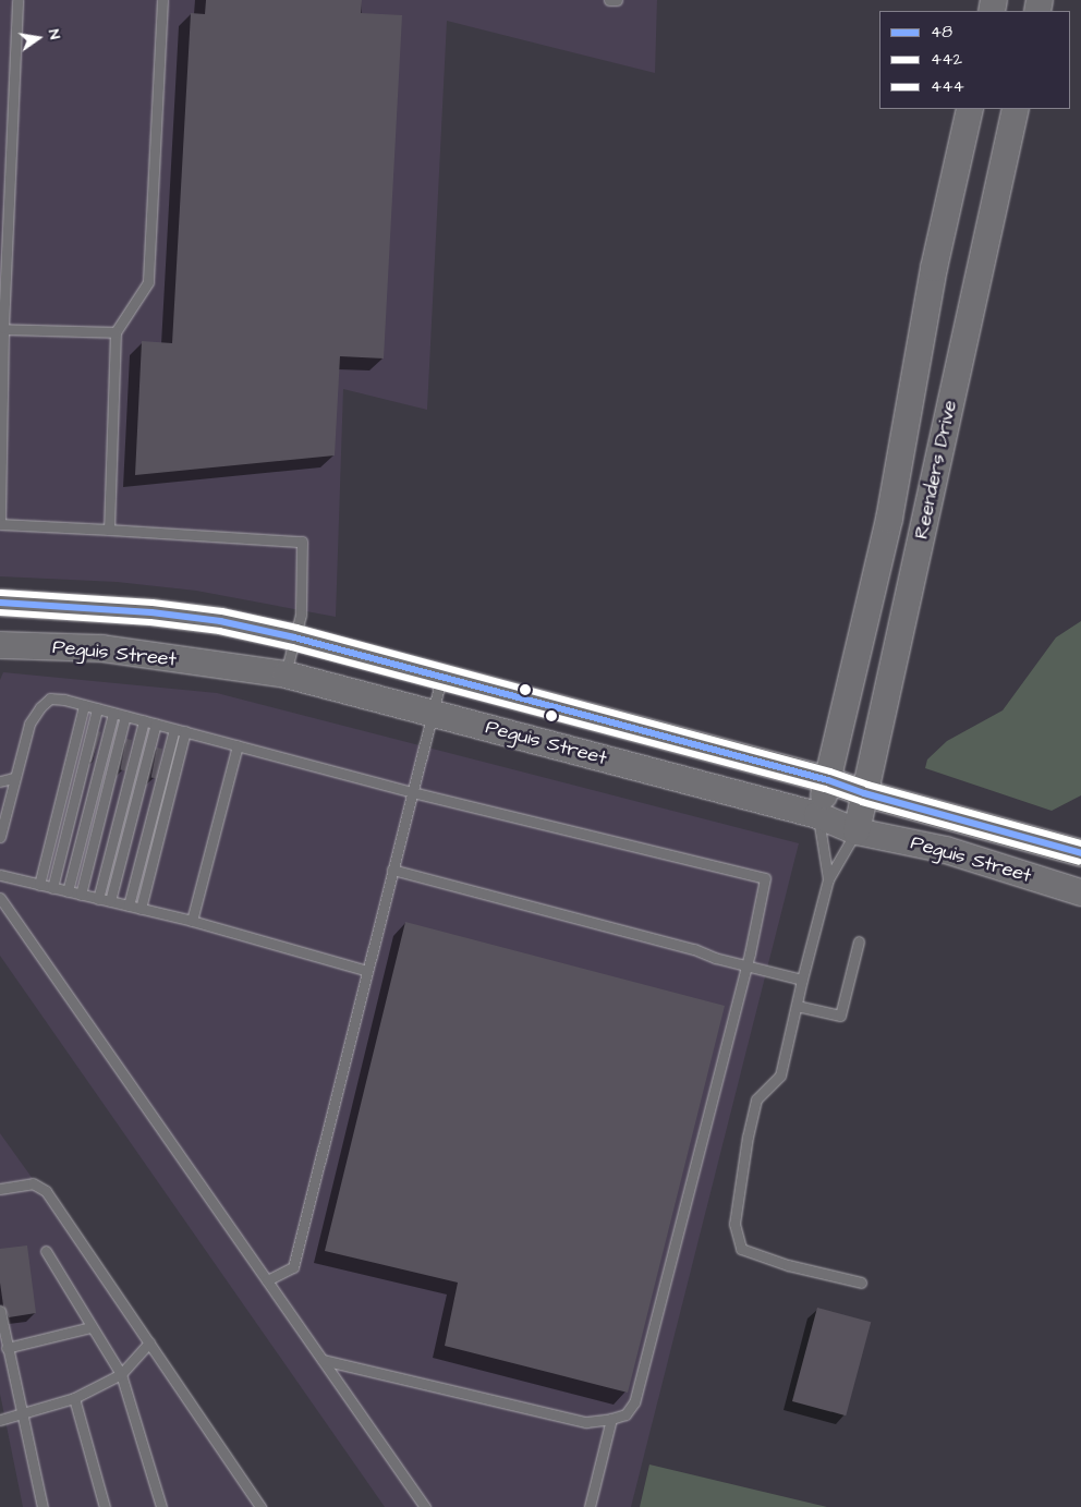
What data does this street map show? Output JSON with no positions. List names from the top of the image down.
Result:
{
  "streets": {
    "street": ["Reenders Drive", "Peguis Street"]
  },
  "crossings": [
    ["Reenders Drive", "Peguis Street"]
  ],
  "lines": ["transit line 444", "transit line 48", "transit line 442"],
  "legend": ["48", "442", "444"],
  "north": "right"
}
